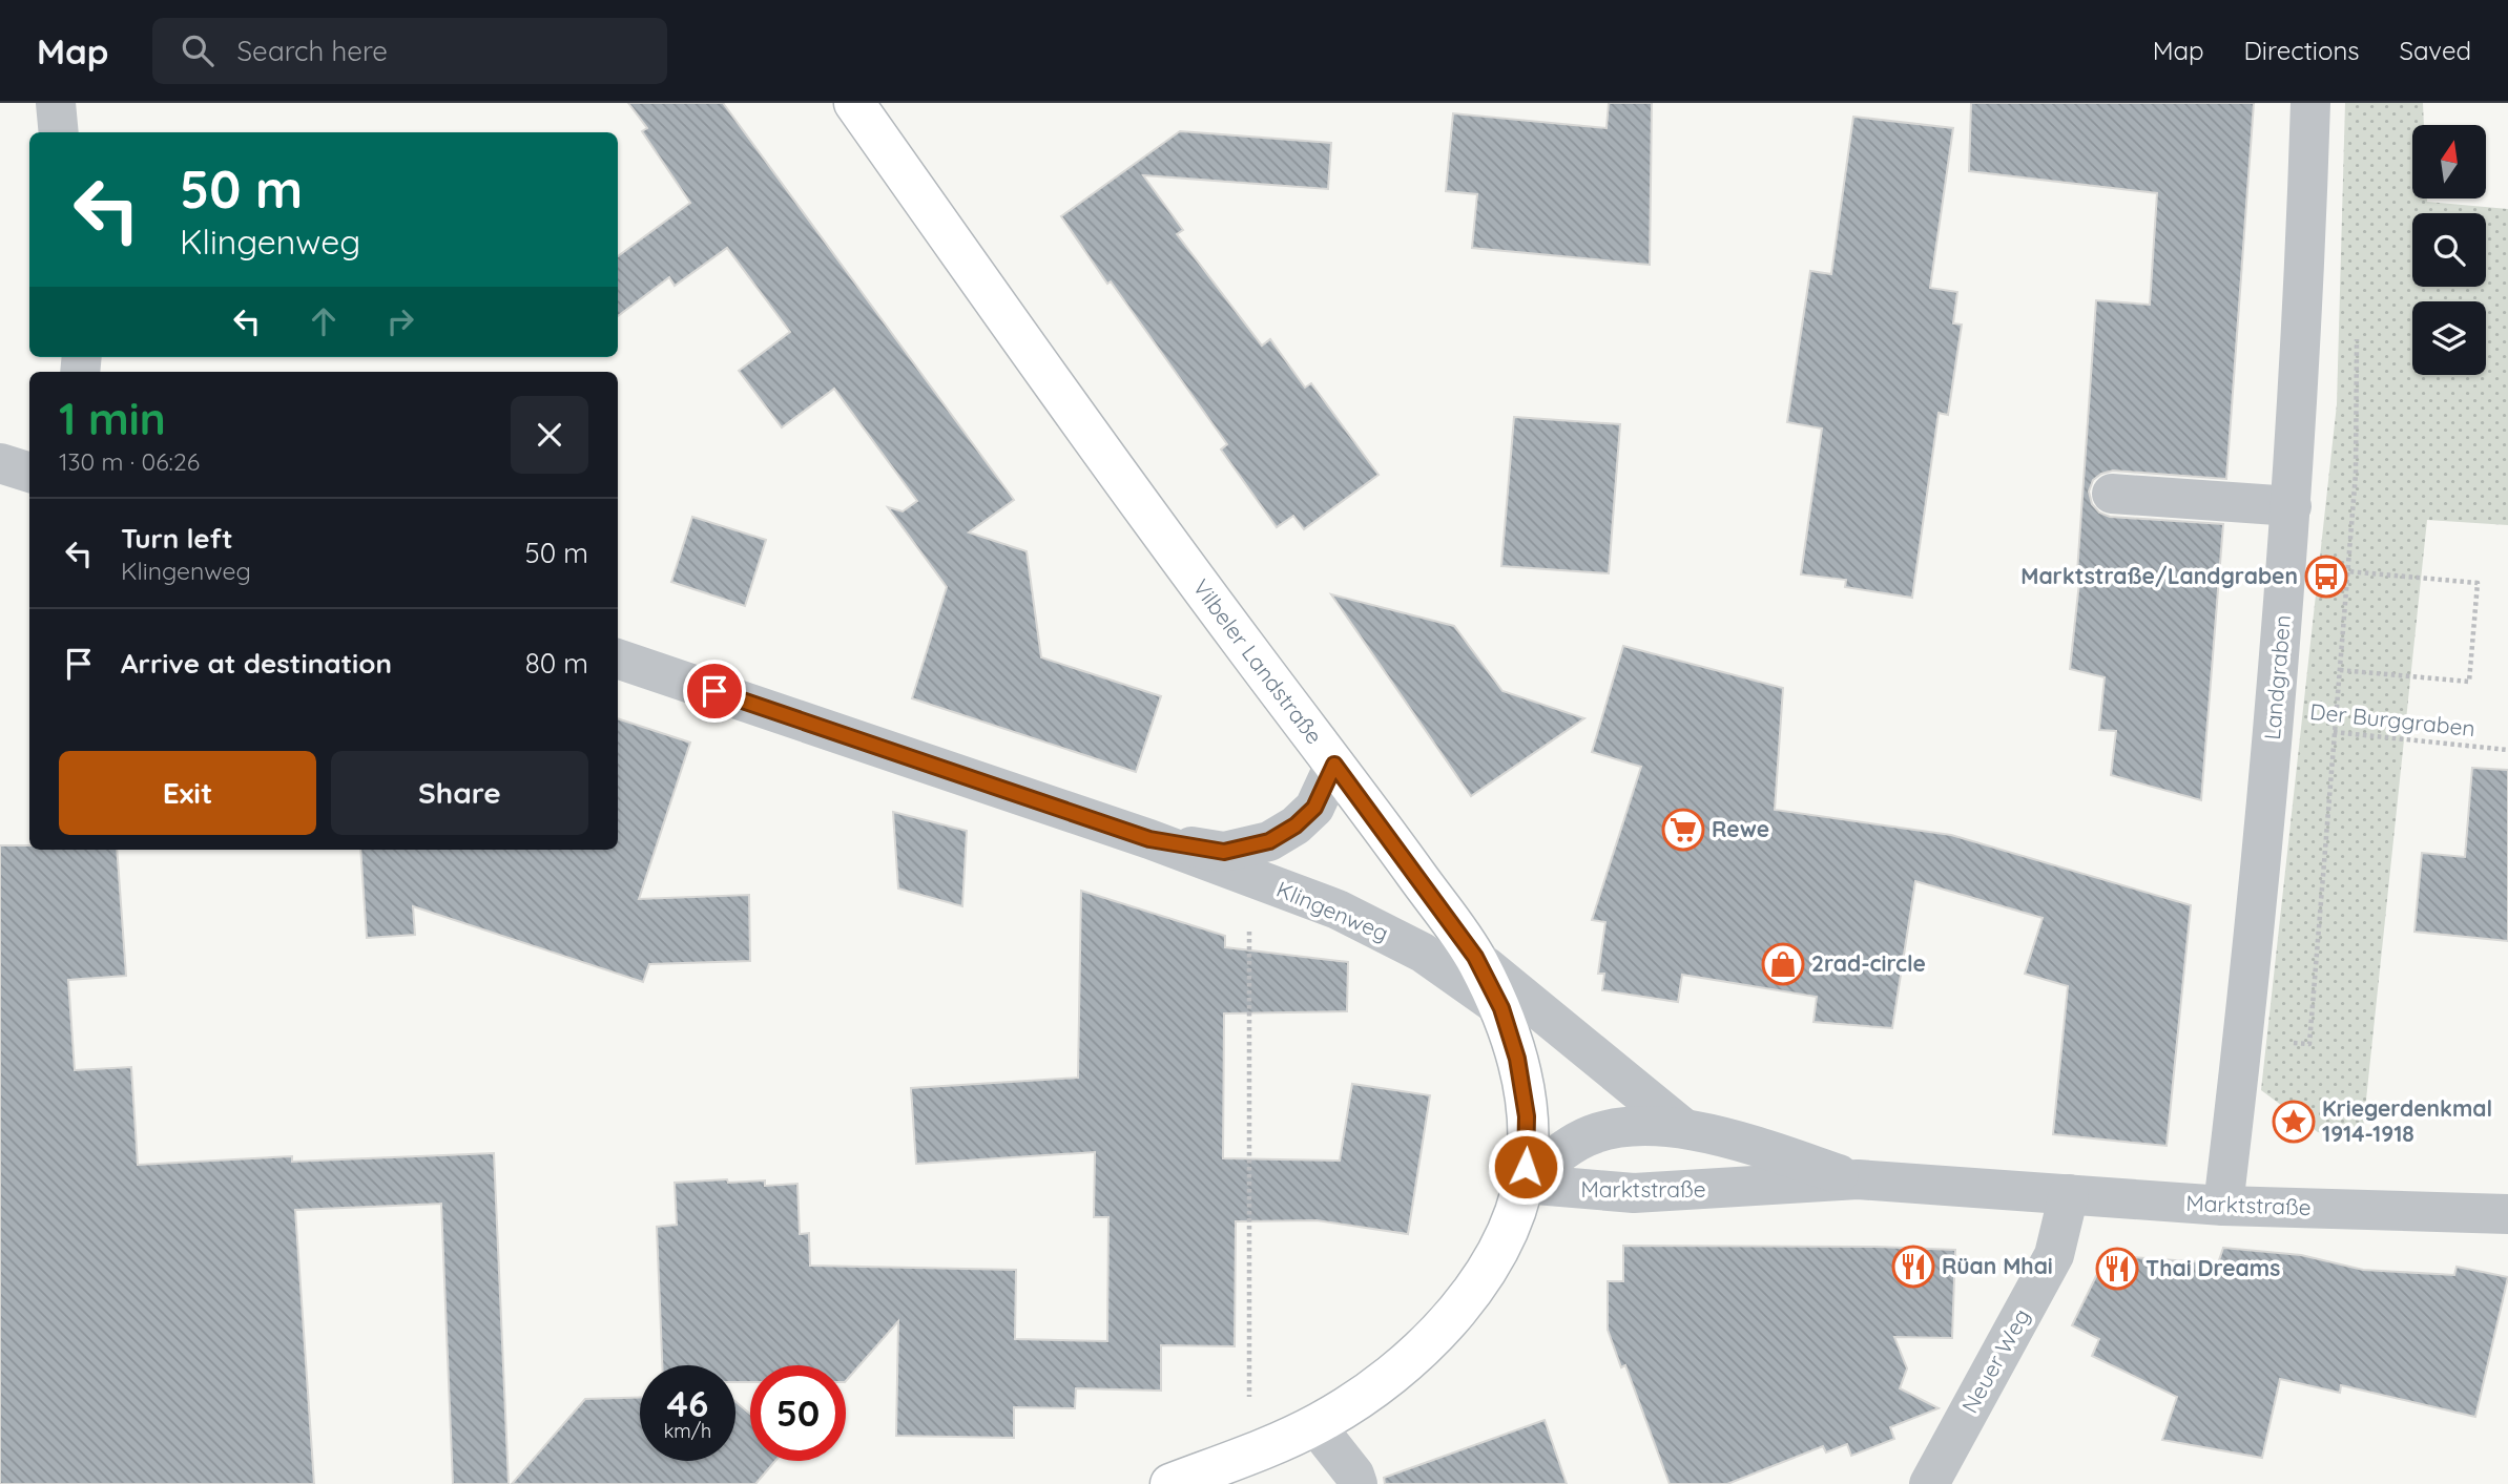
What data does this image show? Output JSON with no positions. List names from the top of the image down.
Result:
{
  "streets": {
    "main road": ["Vilbeler Landstraße"],
    "street": [
      "Landgraben",
      "Klingenweg",
      "Marktstraße",
      "Neuer Weg"
    ],
    "path": ["Der Burggraben"]
  },
  "crossings": [
    ["Vilbeler Landstraße", "Klingenweg"],
    ["Vilbeler Landstraße", "Marktstraße"],
    ["Landgraben", "Der Burggraben"],
    ["Landgraben", "Marktstraße"],
    ["Marktstraße", "Neuer Weg"]
  ],
  "places": {
    "bus stop": ["Marktstraße/Landgraben"],
    "supermarket": ["Rewe"],
    "shop": ["2rad-circle"],
    "place": ["Kriegerdenkmal 1914-1918"],
    "restaurant": ["Rüan Mhai", "Thai Dreams"]
  },
  "north": "top",
  "page": {
    "header": "Map",
    "search": "Search here",
    "nav": ["Map", "Directions", "Saved"],
    "turn": ["50 m", "Klingenweg"],
    "heading": ["1 min", "130 m · 06:26"],
    "list": [
      {
        "name": "Turn left",
        "note": "Klingenweg",
        "value": "50 m"
      },
      {
        "name": "Arrive at destination",
        "value": "80 m"
      }
    ],
    "buttons": ["Exit", "Share"],
    "speed": "46 km/h",
    "limit": "50"
  }
}
